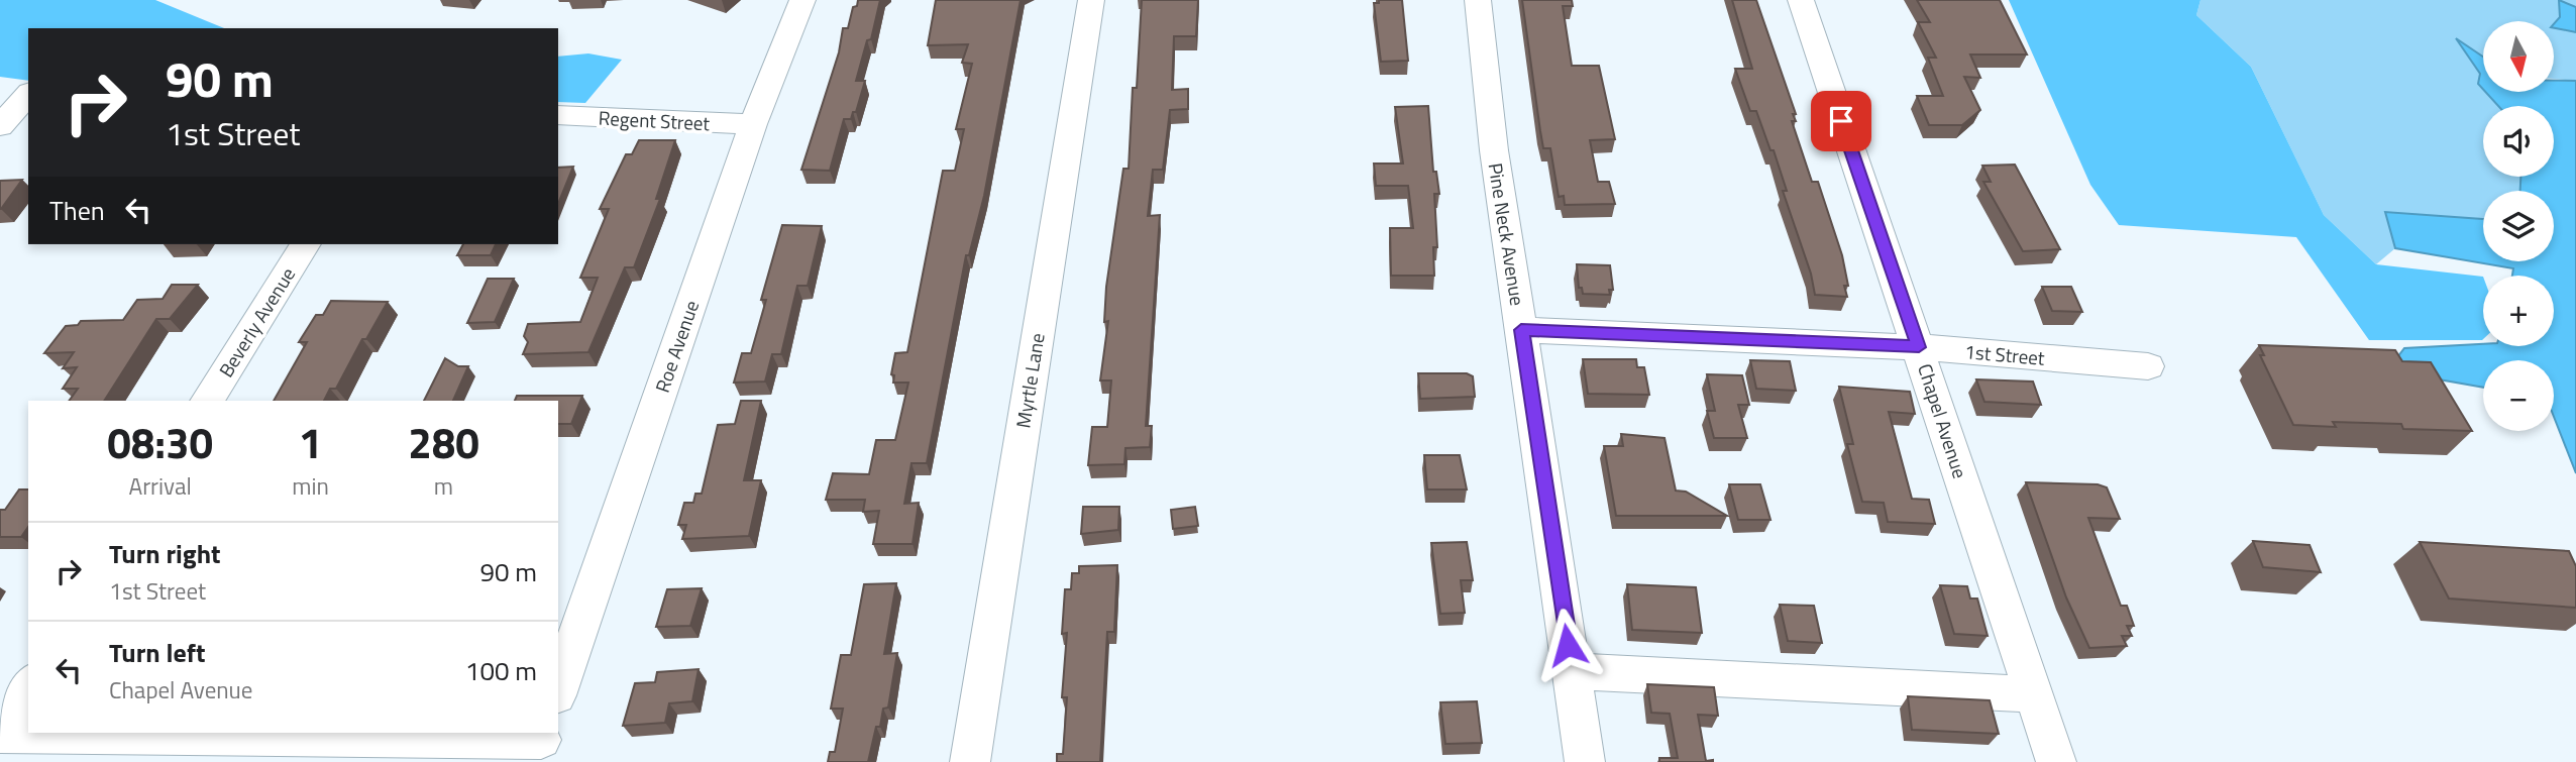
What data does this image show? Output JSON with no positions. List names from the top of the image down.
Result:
{
  "streets": {
    "street": [
      "Regent Street",
      "Pine Neck Avenue",
      "Beverly Avenue",
      "Roe Avenue",
      "1st Street",
      "Myrtle Lane",
      "Chapel Avenue"
    ]
  },
  "crossings": [
    ["Regent Street", "Roe Avenue"],
    ["Pine Neck Avenue", "1st Street"],
    ["1st Street", "Chapel Avenue"]
  ],
  "north": "bottom",
  "page": {
    "map_buttons": ["+", "−"],
    "turn": ["90 m", "1st Street"],
    "then": "Then",
    "eta": [
      "08:30",
      "Arrival",
      "1",
      "min",
      "280",
      "m"
    ],
    "list": [
      {
        "name": "Turn right",
        "note": "1st Street",
        "value": "90 m"
      },
      {
        "name": "Turn left",
        "note": "Chapel Avenue",
        "value": "100 m"
      }
    ]
  }
}
